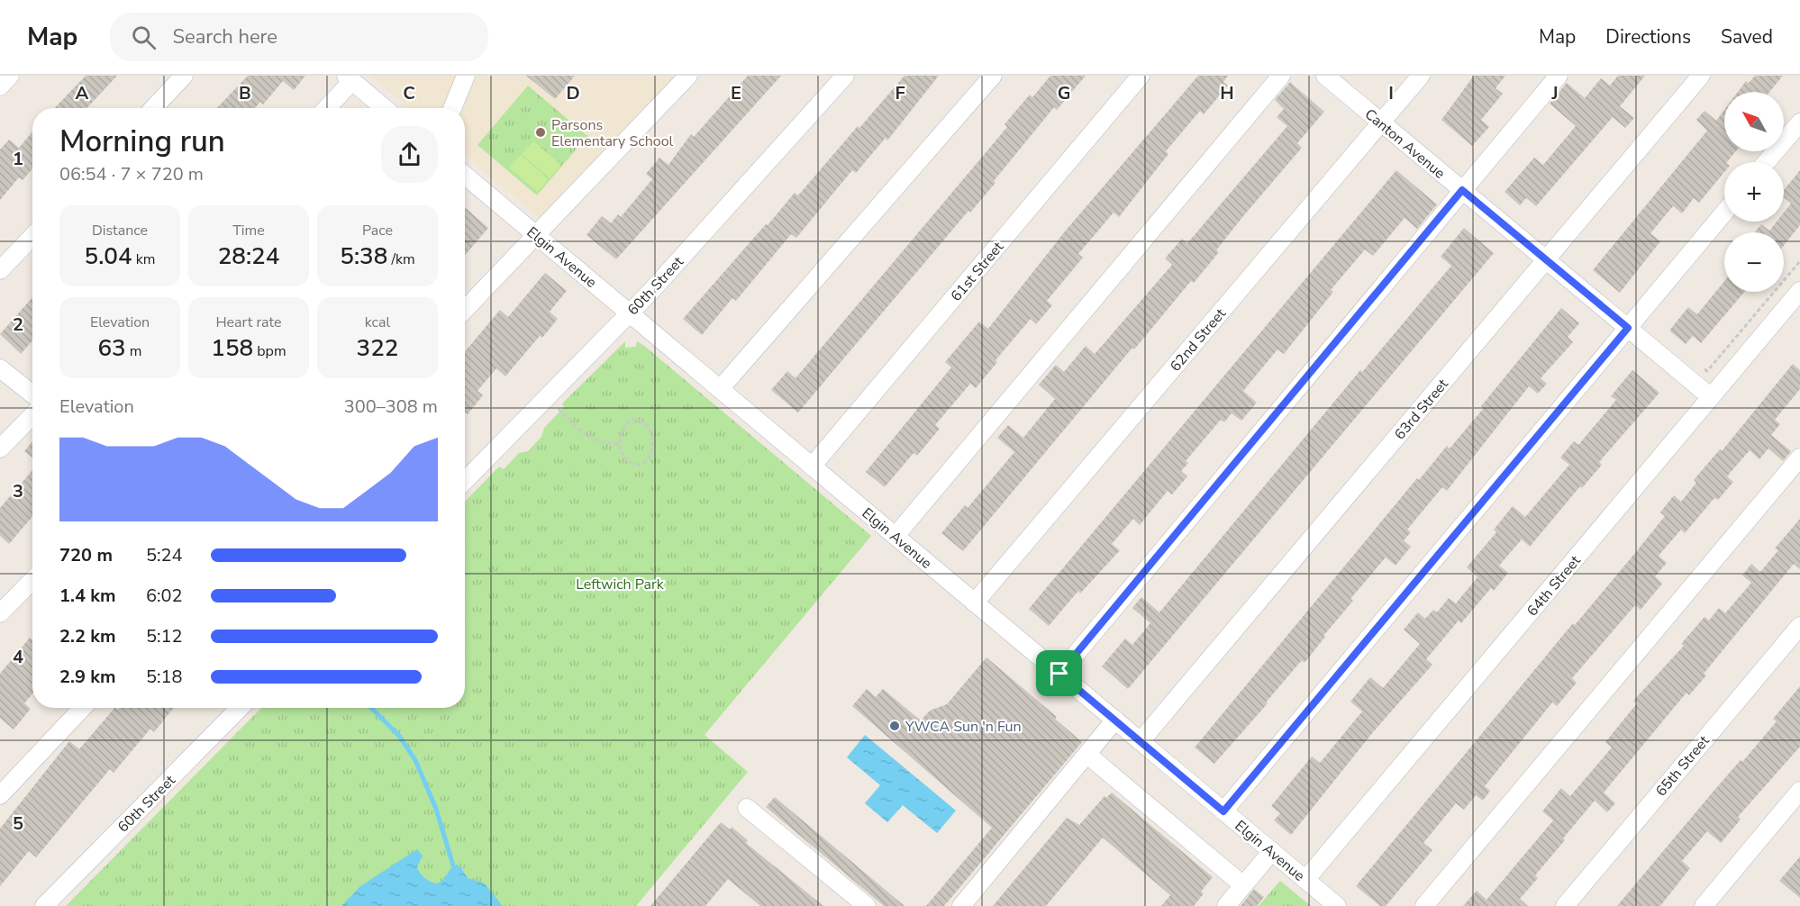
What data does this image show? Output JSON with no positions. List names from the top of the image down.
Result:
{
  "streets": {
    "street": [
      "Canton Avenue",
      "Elgin Avenue",
      "61st Street",
      "60th Street",
      "62nd Street",
      "63rd Street",
      "64th Street",
      "65th Street"
    ]
  },
  "crossings": [
    ["Canton Avenue", "62nd Street"],
    ["Canton Avenue", "63rd Street"],
    ["Canton Avenue", "64th Street"],
    ["Elgin Avenue", "61st Street"],
    ["Elgin Avenue", "60th Street"],
    ["Elgin Avenue", "62nd Street"],
    ["Elgin Avenue", "63rd Street"],
    ["Elgin Avenue", "64th Street"]
  ],
  "parks": ["Leftwich Park"],
  "places": ["Parsons Elementary School", "YWCA Sun 'n Fun"],
  "north": "top left",
  "page": {
    "header": "Map",
    "search": "Search here",
    "nav": ["Map", "Directions", "Saved"],
    "map_buttons": ["+", "−"],
    "heading": ["Morning run", "06:54 · 7 × 720 m"],
    "stats": [
      ["Distance", "5.04 km"],
      ["Time", "28:24"],
      ["Pace", "5:38 /km"],
      ["Elevation", "63 m"],
      ["Heart rate", "158 bpm"],
      ["kcal", "322"]
    ],
    "chart": ["Elevation", "300–308 m"],
    "list": [
      {
        "name": "720 m",
        "note": "5:24"
      },
      {
        "name": "1.4 km",
        "note": "6:02"
      },
      {
        "name": "2.2 km",
        "note": "5:12"
      },
      {
        "name": "2.9 km",
        "note": "5:18"
      }
    ]
  },
  "grid": {
    "columns": [
      "A",
      "B",
      "C",
      "D",
      "E",
      "F",
      "G",
      "H",
      "I",
      "J"
    ],
    "rows": [
      "1",
      "2",
      "3",
      "4",
      "5"
    ]
  }
}
